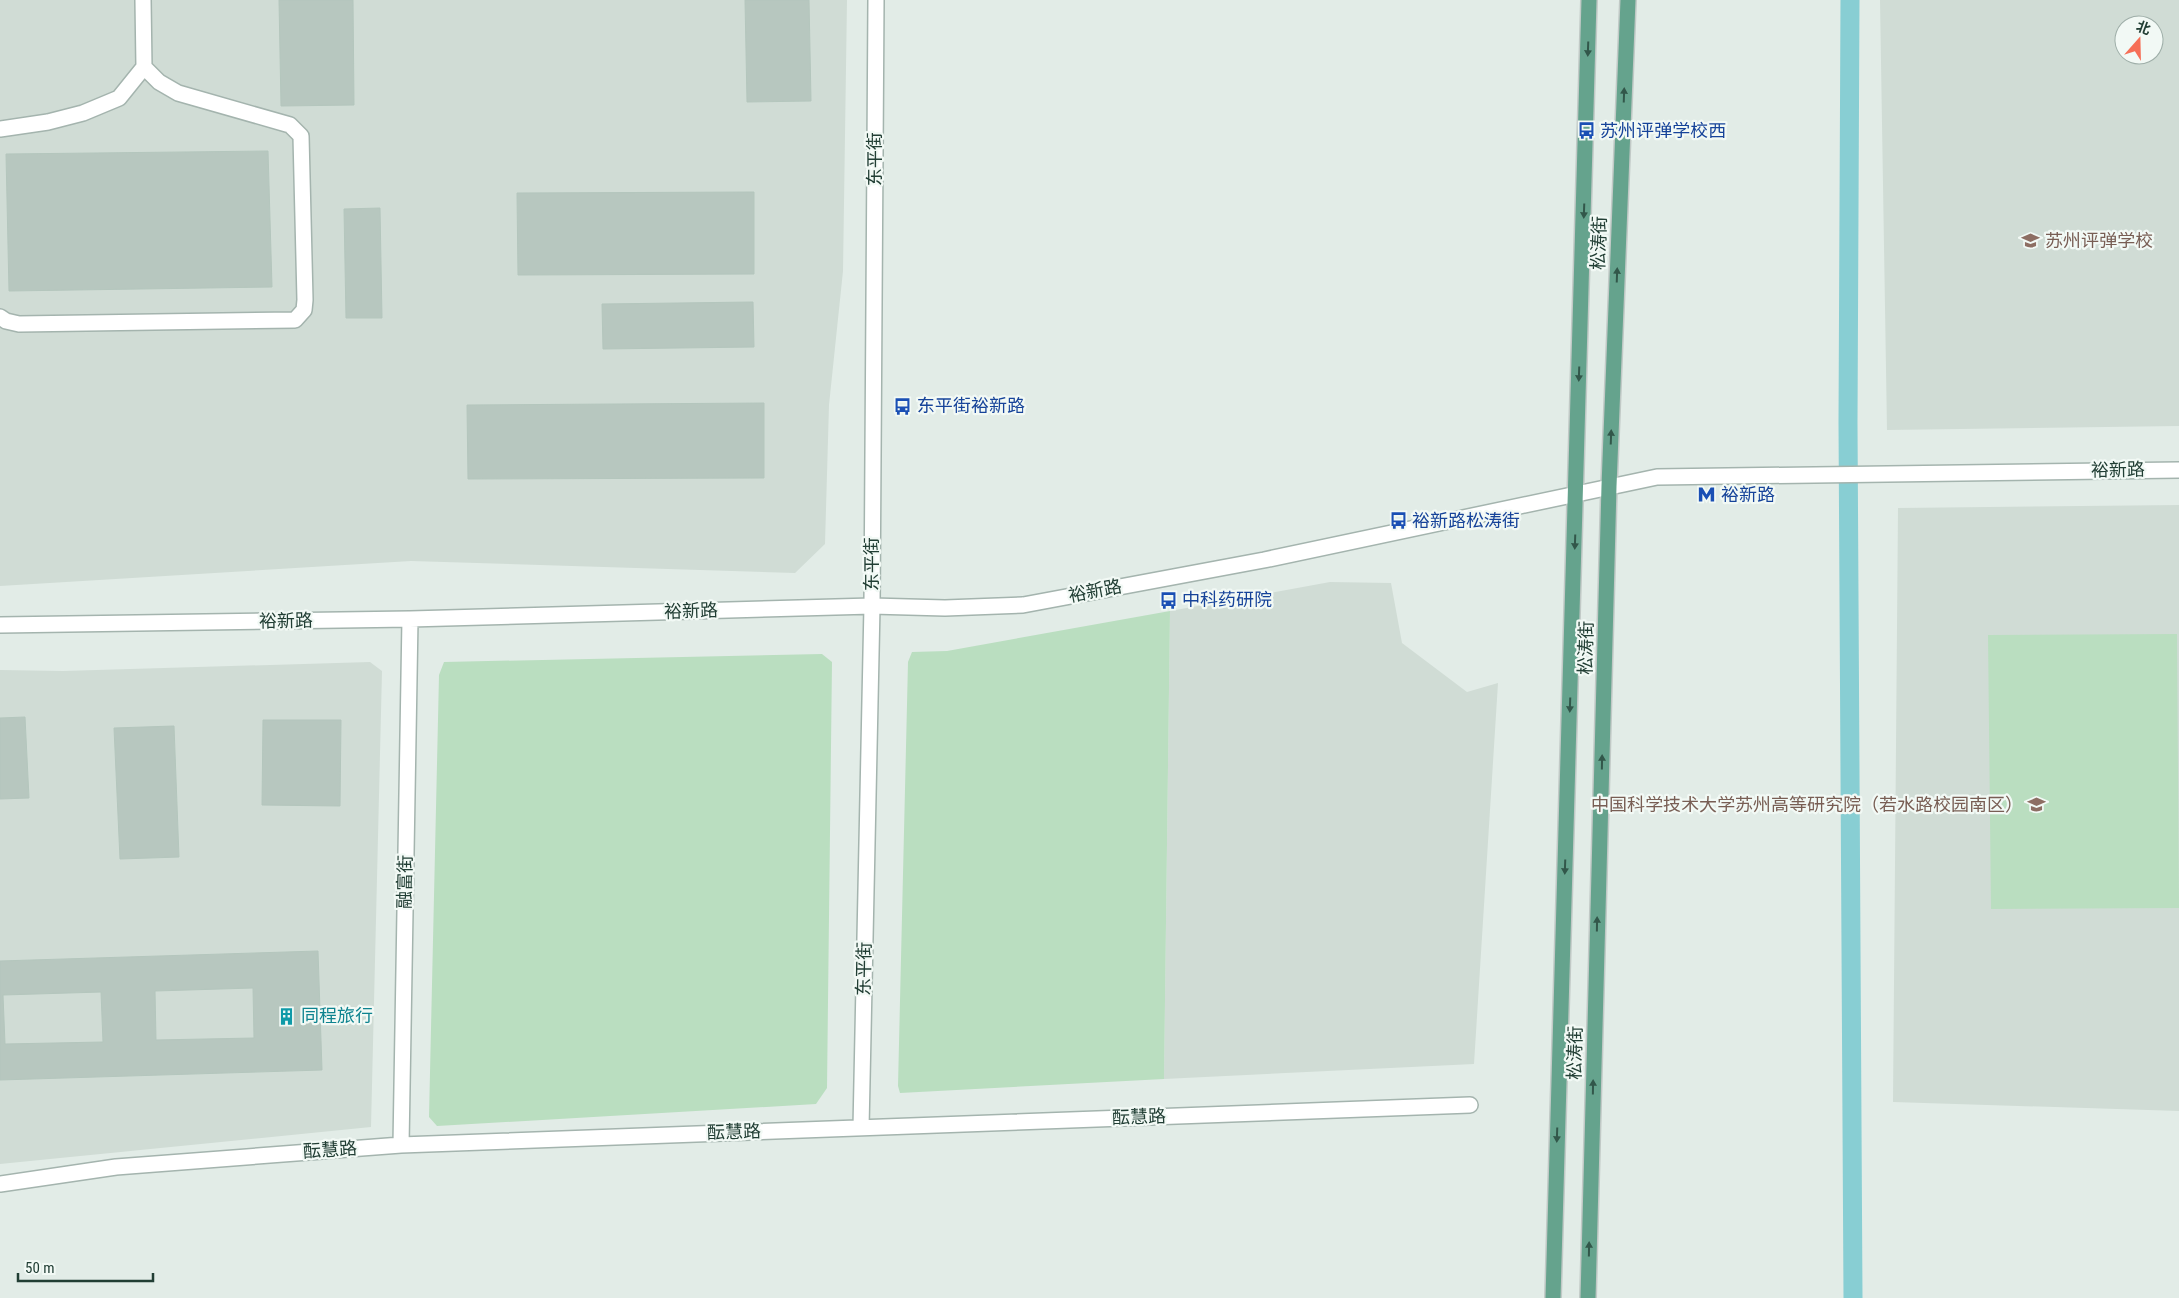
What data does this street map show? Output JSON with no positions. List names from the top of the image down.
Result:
{
  "streets": {
    "main road": ["松涛街"],
    "street": [
      "东平街",
      "裕新路",
      "融富街",
      "酝慧路"
    ]
  },
  "crossings": [
    ["东平街", "裕新路"],
    ["东平街", "酝慧路"],
    ["松涛街", "裕新路"],
    ["裕新路", "融富街"],
    ["融富街", "酝慧路"]
  ],
  "places": {
    "bus stop": [
      "苏州评弹学校西",
      "东平街裕新路",
      "裕新路松涛街",
      "中科药研院"
    ],
    "school or university": ["苏州评弹学校", "中国科学技术大学苏州高等研究院（若水路校园南区）"],
    "metro station": ["裕新路"],
    "building": ["同程旅行"]
  },
  "scale_bar": "50 m",
  "north": "top"
}
